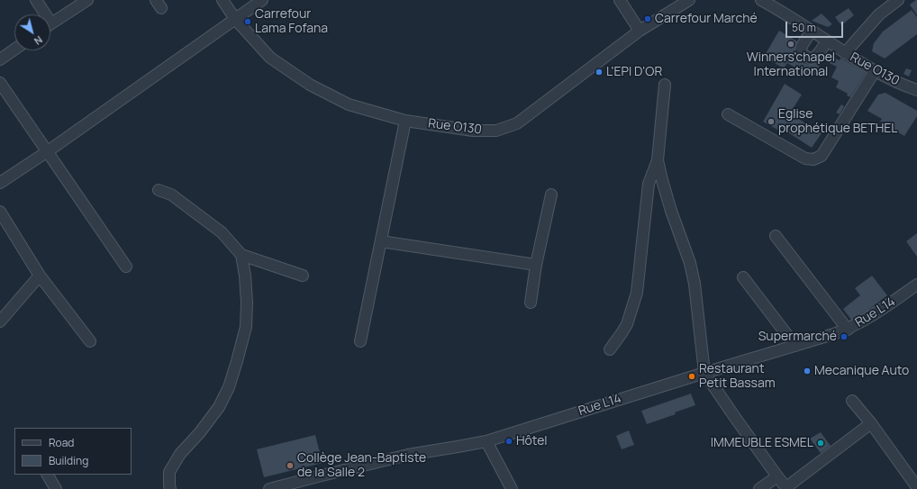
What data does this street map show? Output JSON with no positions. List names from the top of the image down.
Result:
{
  "streets": {
    "street": ["Rue O130", "Rue L14"]
  },
  "places": [
    "Carrefour Marché",
    "Carrefour Lama Fofana",
    "Winners'chapel International",
    "L'EPI D'OR",
    "Eglise prophétique BETHEL",
    "Supermarché",
    "Mecanique Auto",
    "Restaurant Petit Bassam",
    "Hôtel",
    "IMMEUBLE ESMEL",
    "Collège Jean-Baptiste de la Salle 2"
  ],
  "legend": ["Road", "Building"],
  "scale_bar": "50 m",
  "north": "bottom right"
}
